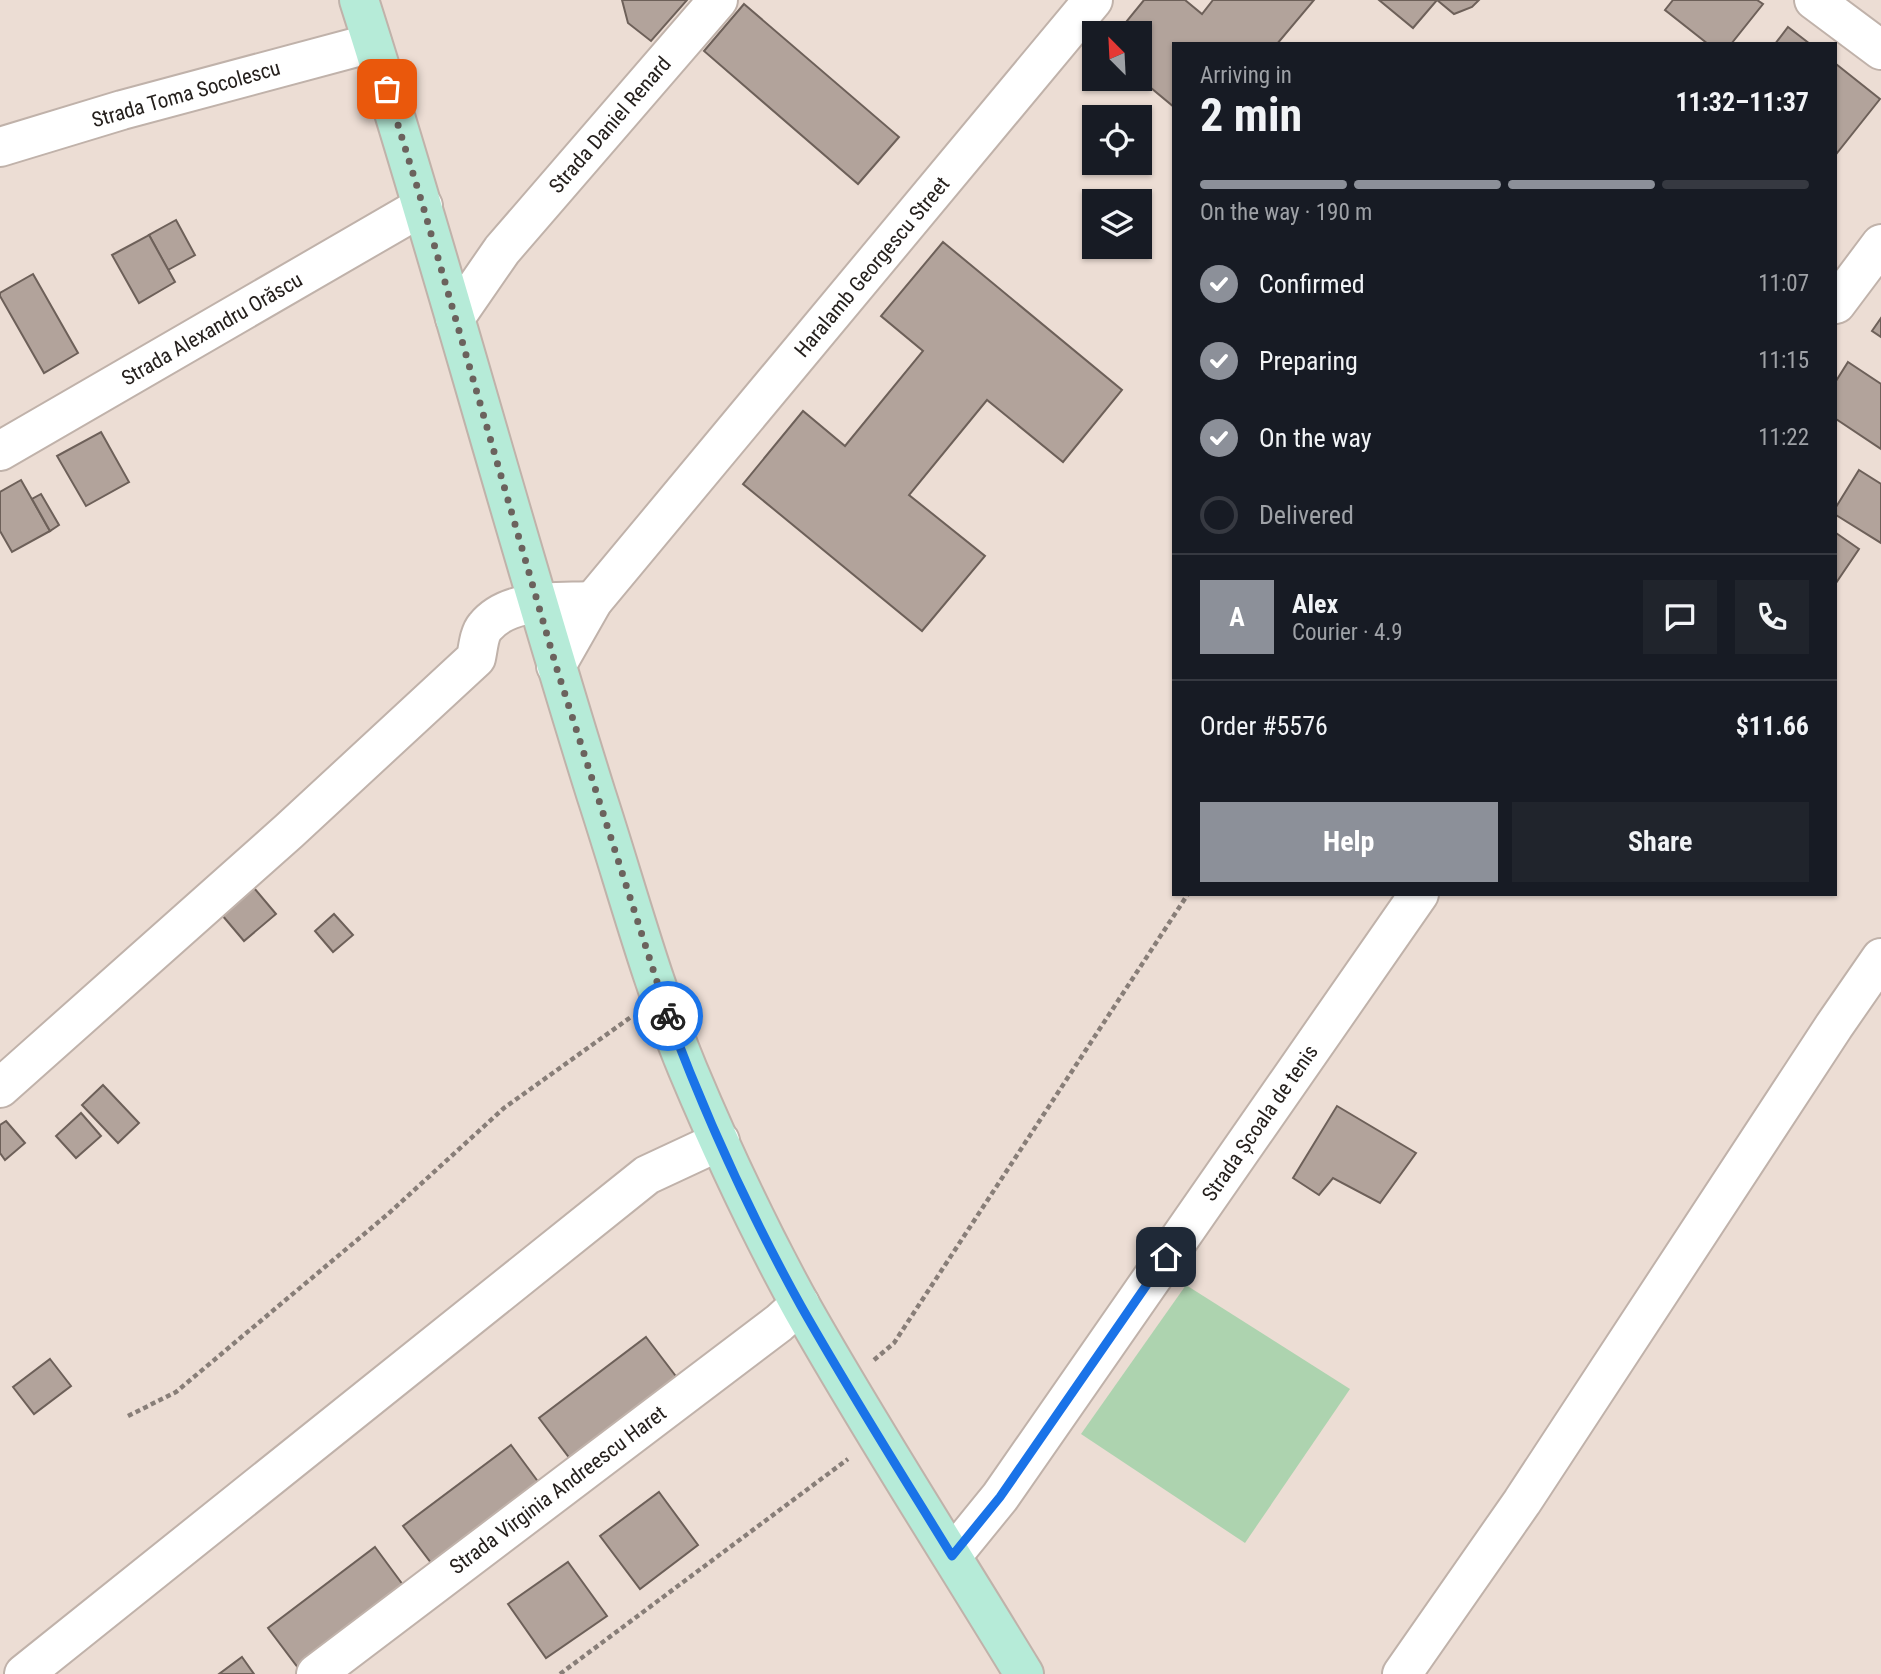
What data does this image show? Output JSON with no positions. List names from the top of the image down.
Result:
{
  "streets": {
    "street": [
      "Strada Toma Socolescu",
      "Strada Daniel Renard",
      "Strada Alexandru Orăscu",
      "Strada Școala de tenis",
      "Strada Virginia Andreescu Haret"
    ]
  },
  "north": "top left",
  "page": {
    "heading": ["2 min", "Arriving in", "11:32–11:37"],
    "panel": [
      "Alex",
      "Courier · 4.9",
      "Order #5576",
      "$11.66"
    ],
    "bar": "On the way · 190 m",
    "list": [
      ["Confirmed", "11:07"],
      ["Preparing", "11:15"],
      ["On the way", "11:22"],
      "Delivered"
    ],
    "round": "A",
    "buttons": ["Help", "Share"]
  }
}
